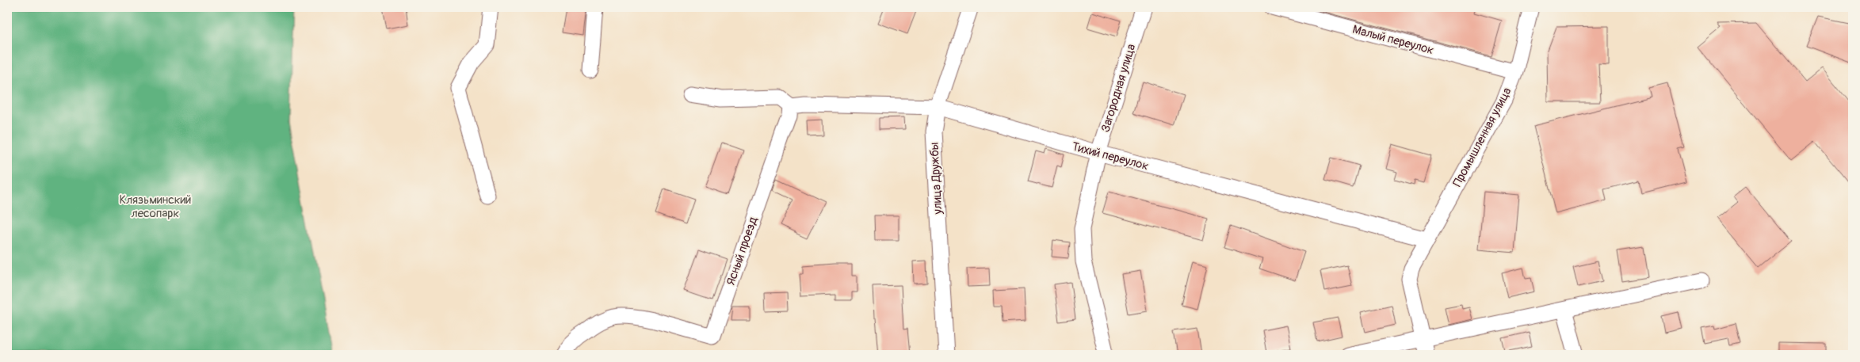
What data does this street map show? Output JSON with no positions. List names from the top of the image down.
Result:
{
  "streets": {
    "street": [
      "Малый переулок",
      "Загородная улица",
      "Промышленная улица",
      "Тихий переулок",
      "улица Дружбы",
      "Ясный проезд"
    ]
  },
  "crossings": [
    ["Малый переулок", "Промышленная улица"],
    ["Загородная улица", "Тихий переулок"],
    ["Промышленная улица", "Тихий переулок"],
    ["Тихий переулок", "улица Дружбы"],
    ["Тихий переулок", "Ясный проезд"]
  ],
  "parks": ["Клязьминский лесопарк"]
}
